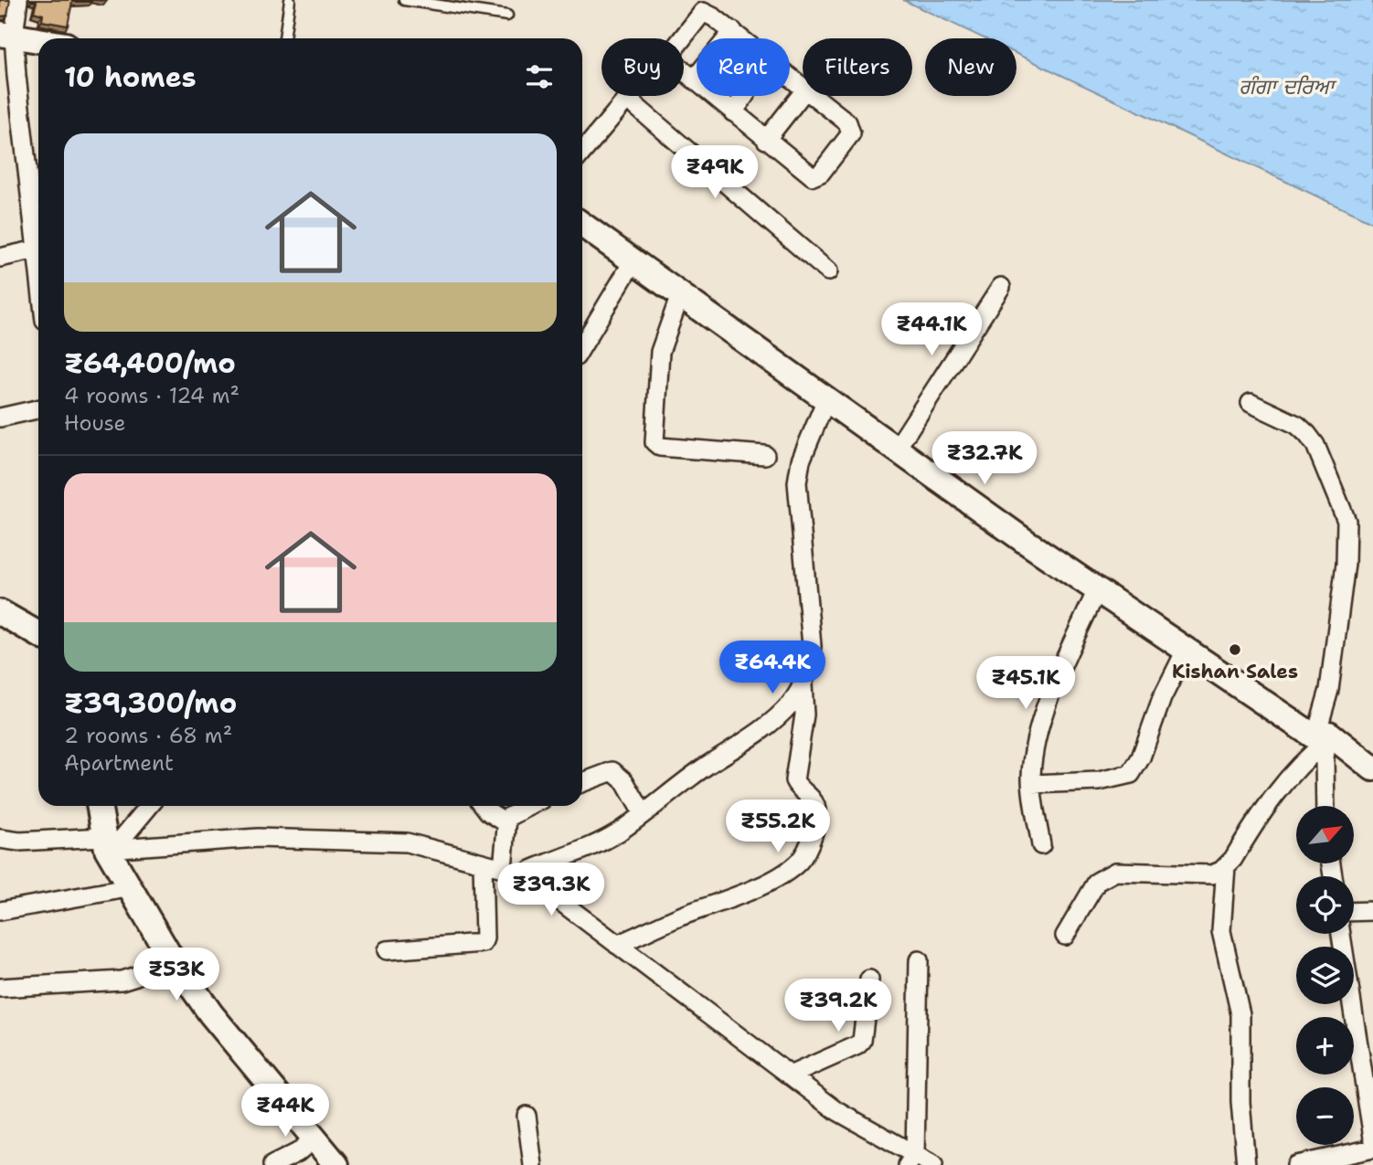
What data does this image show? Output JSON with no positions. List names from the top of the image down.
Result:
{
  "water": ["ਗੰਗਾ ਦਰਿਆ"],
  "places": ["Kishan Sales"],
  "north": "top right",
  "page": {
    "chip": [
      "Buy",
      "Rent",
      "Filters",
      "New"
    ],
    "heading": "10 homes",
    "list": [
      {
        "name": "₹64,400/mo",
        "note": "4 rooms · 124 m² · House"
      },
      {
        "name": "₹39,300/mo",
        "note": "2 rooms · 68 m² · Apartment"
      }
    ],
    "price": [
      "₹49K",
      "₹44.1K",
      "₹32.7K",
      "₹64.4K",
      "₹45.1K",
      "₹55.2K",
      "₹39.3K",
      "₹53K",
      "₹39.2K",
      "₹44K"
    ],
    "map_buttons": ["+", "−"]
  }
}
